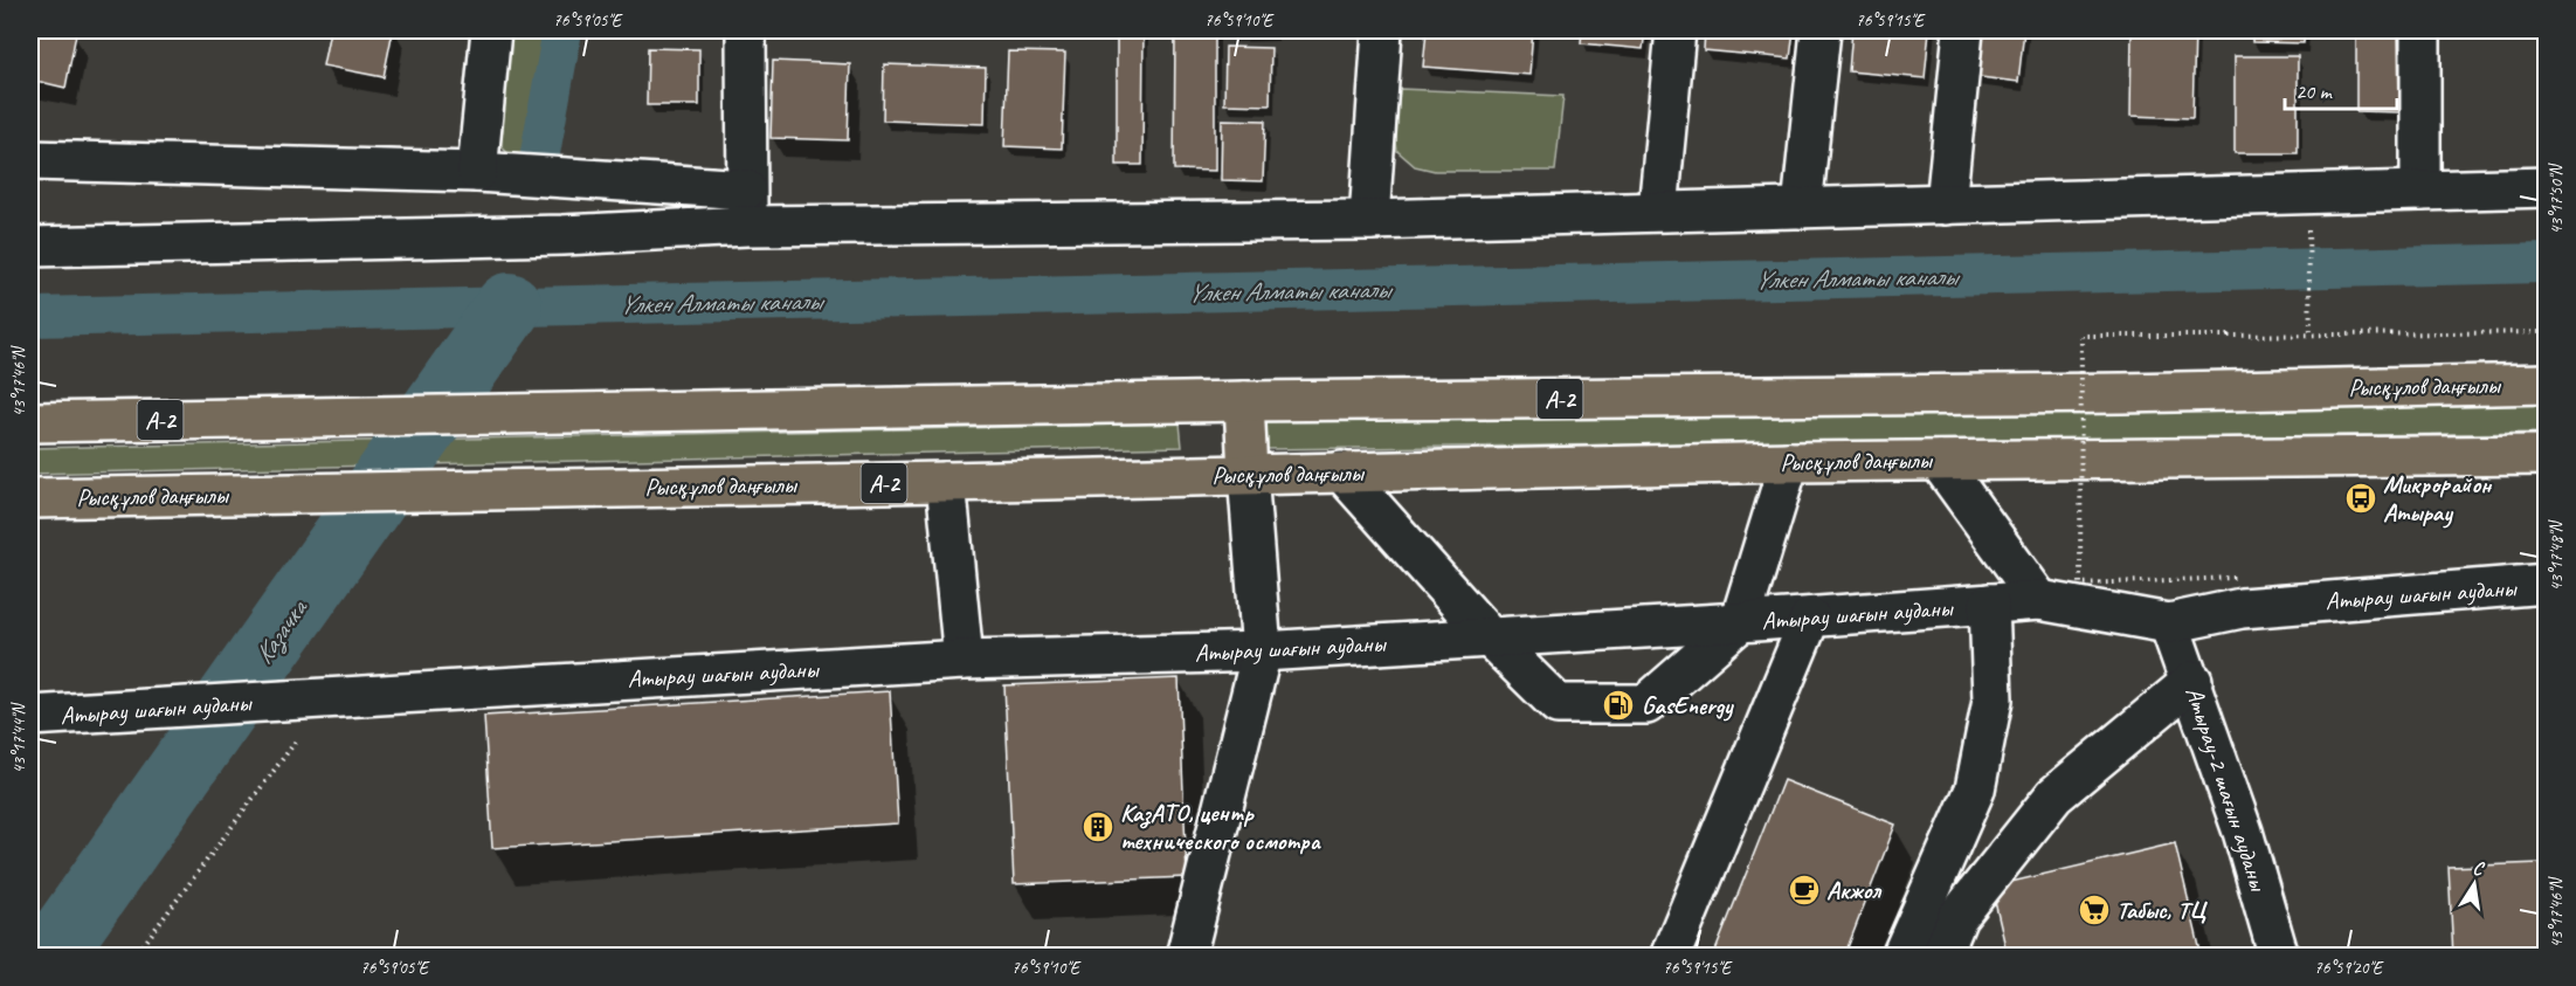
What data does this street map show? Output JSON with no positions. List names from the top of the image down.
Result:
{
  "streets": {
    "main road": ["Рысқұлов даңғылы", "A-2"],
    "street": ["Атырау шағын ауданы", "Атырау-2 шағын ауданы"]
  },
  "crossings": [
    ["Атырау шағын ауданы", "Атырау-2 шағын ауданы"]
  ],
  "water": ["Үлкен Алматы каналы", "Казачка"],
  "places": {
    "bus stop": ["Микрорайон Атырау"],
    "fuel station": ["GasEnergy"],
    "building": ["КазАТО, центр технического осмотра"],
    "cafe": ["Акжол"],
    "supermarket": ["Табыс, ТЦ"]
  },
  "scale_bar": "20 m",
  "north": "top",
  "coordinates": [
    "76°59'05\"E",
    "76°59'10\"E",
    "76°59'15\"E",
    "43°17'50\"N",
    "43°17'46\"N",
    "43°17'48\"N",
    "43°17'44\"N",
    "76°59'20\"E"
  ]
}
